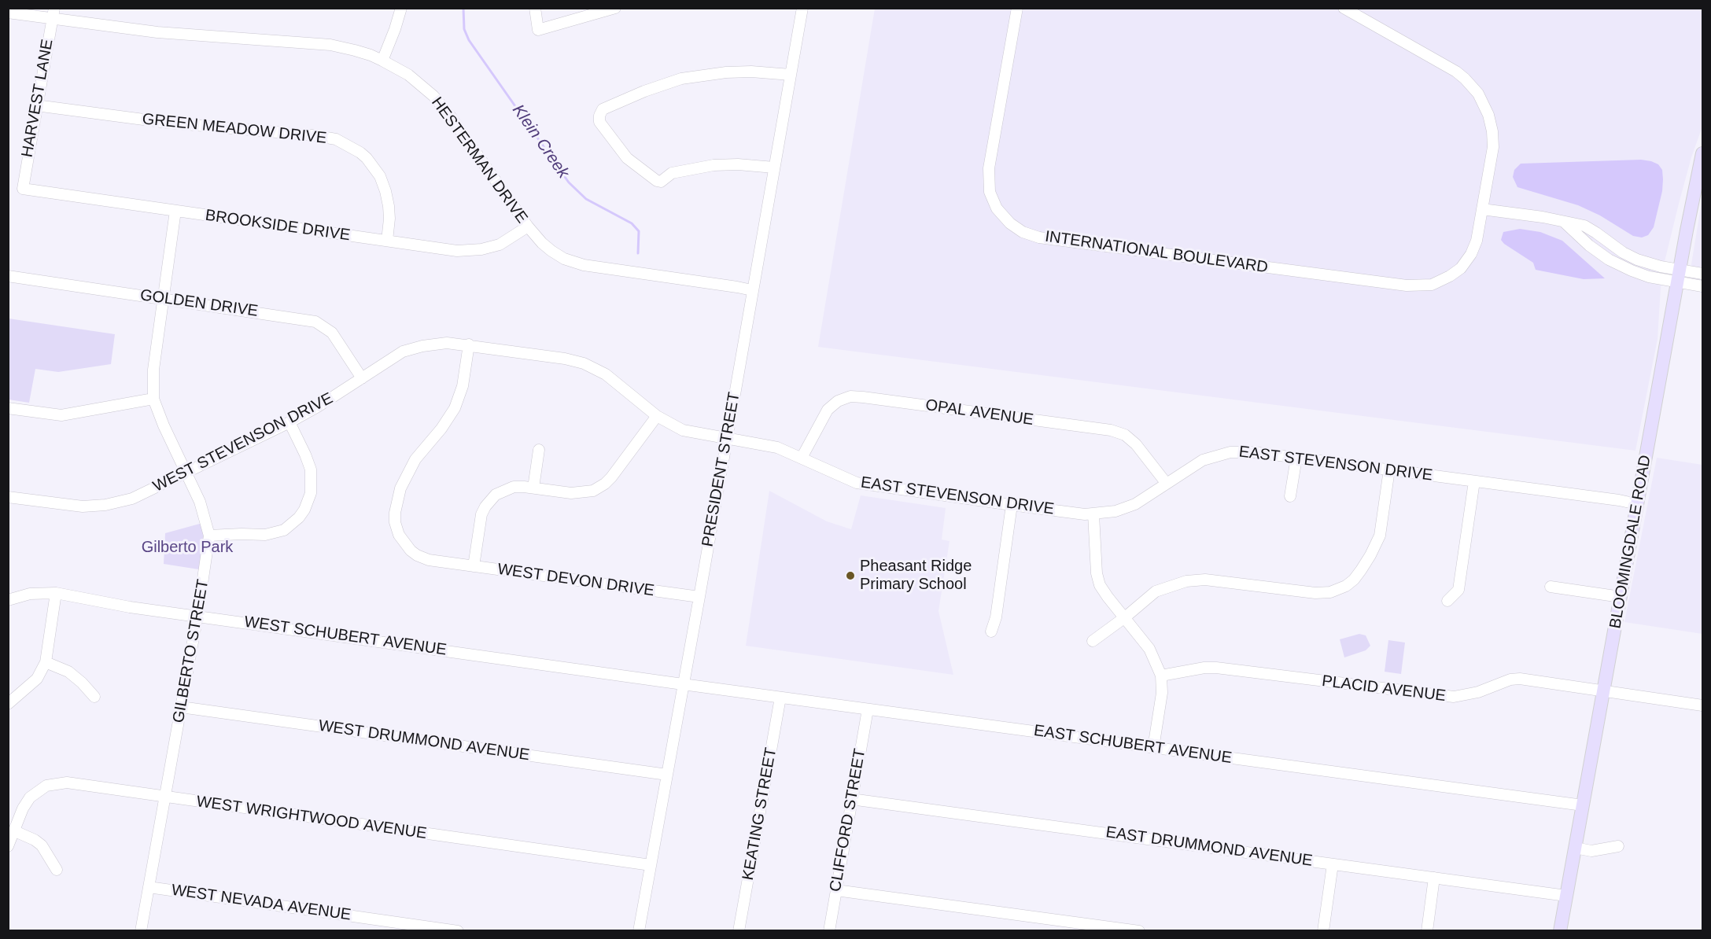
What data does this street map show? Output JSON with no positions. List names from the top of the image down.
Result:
{
  "streets": {
    "main road": ["BLOOMINGDALE ROAD"],
    "street": [
      "HARVEST LANE",
      "GREEN MEADOW DRIVE",
      "HESTERMAN DRIVE",
      "BROOKSIDE DRIVE",
      "INTERNATIONAL BOULEVARD",
      "GOLDEN DRIVE",
      "OPAL AVENUE",
      "WEST STEVENSON DRIVE",
      "EAST STEVENSON DRIVE",
      "PRESIDENT STREET",
      "WEST DEVON DRIVE",
      "WEST SCHUBERT AVENUE",
      "GILBERTO STREET",
      "PLACID AVENUE",
      "WEST DRUMMOND AVENUE",
      "EAST SCHUBERT AVENUE",
      "KEATING STREET",
      "WEST WRIGHTWOOD AVENUE",
      "CLIFFORD STREET",
      "EAST DRUMMOND AVENUE",
      "WEST NEVADA AVENUE"
    ]
  },
  "crossings": [
    ["HARVEST LANE", "GREEN MEADOW DRIVE"],
    ["HARVEST LANE", "HESTERMAN DRIVE"],
    ["HARVEST LANE", "BROOKSIDE DRIVE"],
    ["GREEN MEADOW DRIVE", "BROOKSIDE DRIVE"],
    ["HESTERMAN DRIVE", "BROOKSIDE DRIVE"],
    ["HESTERMAN DRIVE", "PRESIDENT STREET"],
    ["BROOKSIDE DRIVE", "GILBERTO STREET"],
    ["GOLDEN DRIVE", "WEST STEVENSON DRIVE"],
    ["GOLDEN DRIVE", "GILBERTO STREET"],
    ["OPAL AVENUE", "EAST STEVENSON DRIVE"],
    ["WEST STEVENSON DRIVE", "EAST STEVENSON DRIVE"],
    ["WEST STEVENSON DRIVE", "PRESIDENT STREET"],
    ["WEST STEVENSON DRIVE", "WEST DEVON DRIVE"],
    ["WEST STEVENSON DRIVE", "GILBERTO STREET"],
    ["EAST STEVENSON DRIVE", "PRESIDENT STREET"],
    ["EAST STEVENSON DRIVE", "BLOOMINGDALE ROAD"],
    ["PRESIDENT STREET", "WEST DEVON DRIVE"],
    ["PRESIDENT STREET", "WEST SCHUBERT AVENUE"],
    ["PRESIDENT STREET", "WEST DRUMMOND AVENUE"],
    ["PRESIDENT STREET", "EAST SCHUBERT AVENUE"],
    ["PRESIDENT STREET", "WEST WRIGHTWOOD AVENUE"],
    ["BLOOMINGDALE ROAD", "PLACID AVENUE"],
    ["BLOOMINGDALE ROAD", "EAST SCHUBERT AVENUE"],
    ["BLOOMINGDALE ROAD", "EAST DRUMMOND AVENUE"],
    ["WEST SCHUBERT AVENUE", "GILBERTO STREET"],
    ["WEST SCHUBERT AVENUE", "EAST SCHUBERT AVENUE"],
    ["GILBERTO STREET", "WEST DRUMMOND AVENUE"],
    ["GILBERTO STREET", "WEST WRIGHTWOOD AVENUE"],
    ["GILBERTO STREET", "WEST NEVADA AVENUE"],
    ["EAST SCHUBERT AVENUE", "KEATING STREET"],
    ["EAST SCHUBERT AVENUE", "CLIFFORD STREET"],
    ["CLIFFORD STREET", "EAST DRUMMOND AVENUE"]
  ],
  "water": ["Klein Creek"],
  "parks": ["Gilberto Park"],
  "places": ["Pheasant Ridge Primary School"]
}
